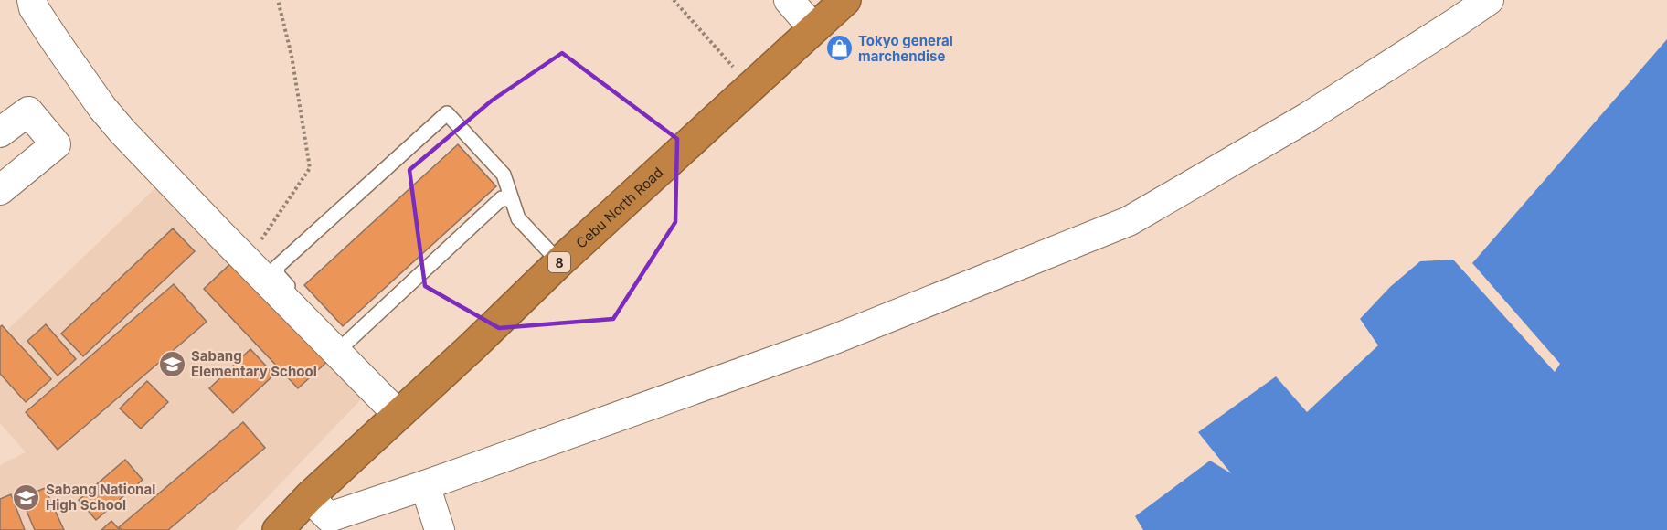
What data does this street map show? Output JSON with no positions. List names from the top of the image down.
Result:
{
  "streets": {
    "highway": ["Cebu North Road", "8"]
  },
  "places": {
    "shop": ["Tokyo general marchendise"],
    "school or university": ["Sabang Elementary School", "Sabang National High School"]
  }
}
